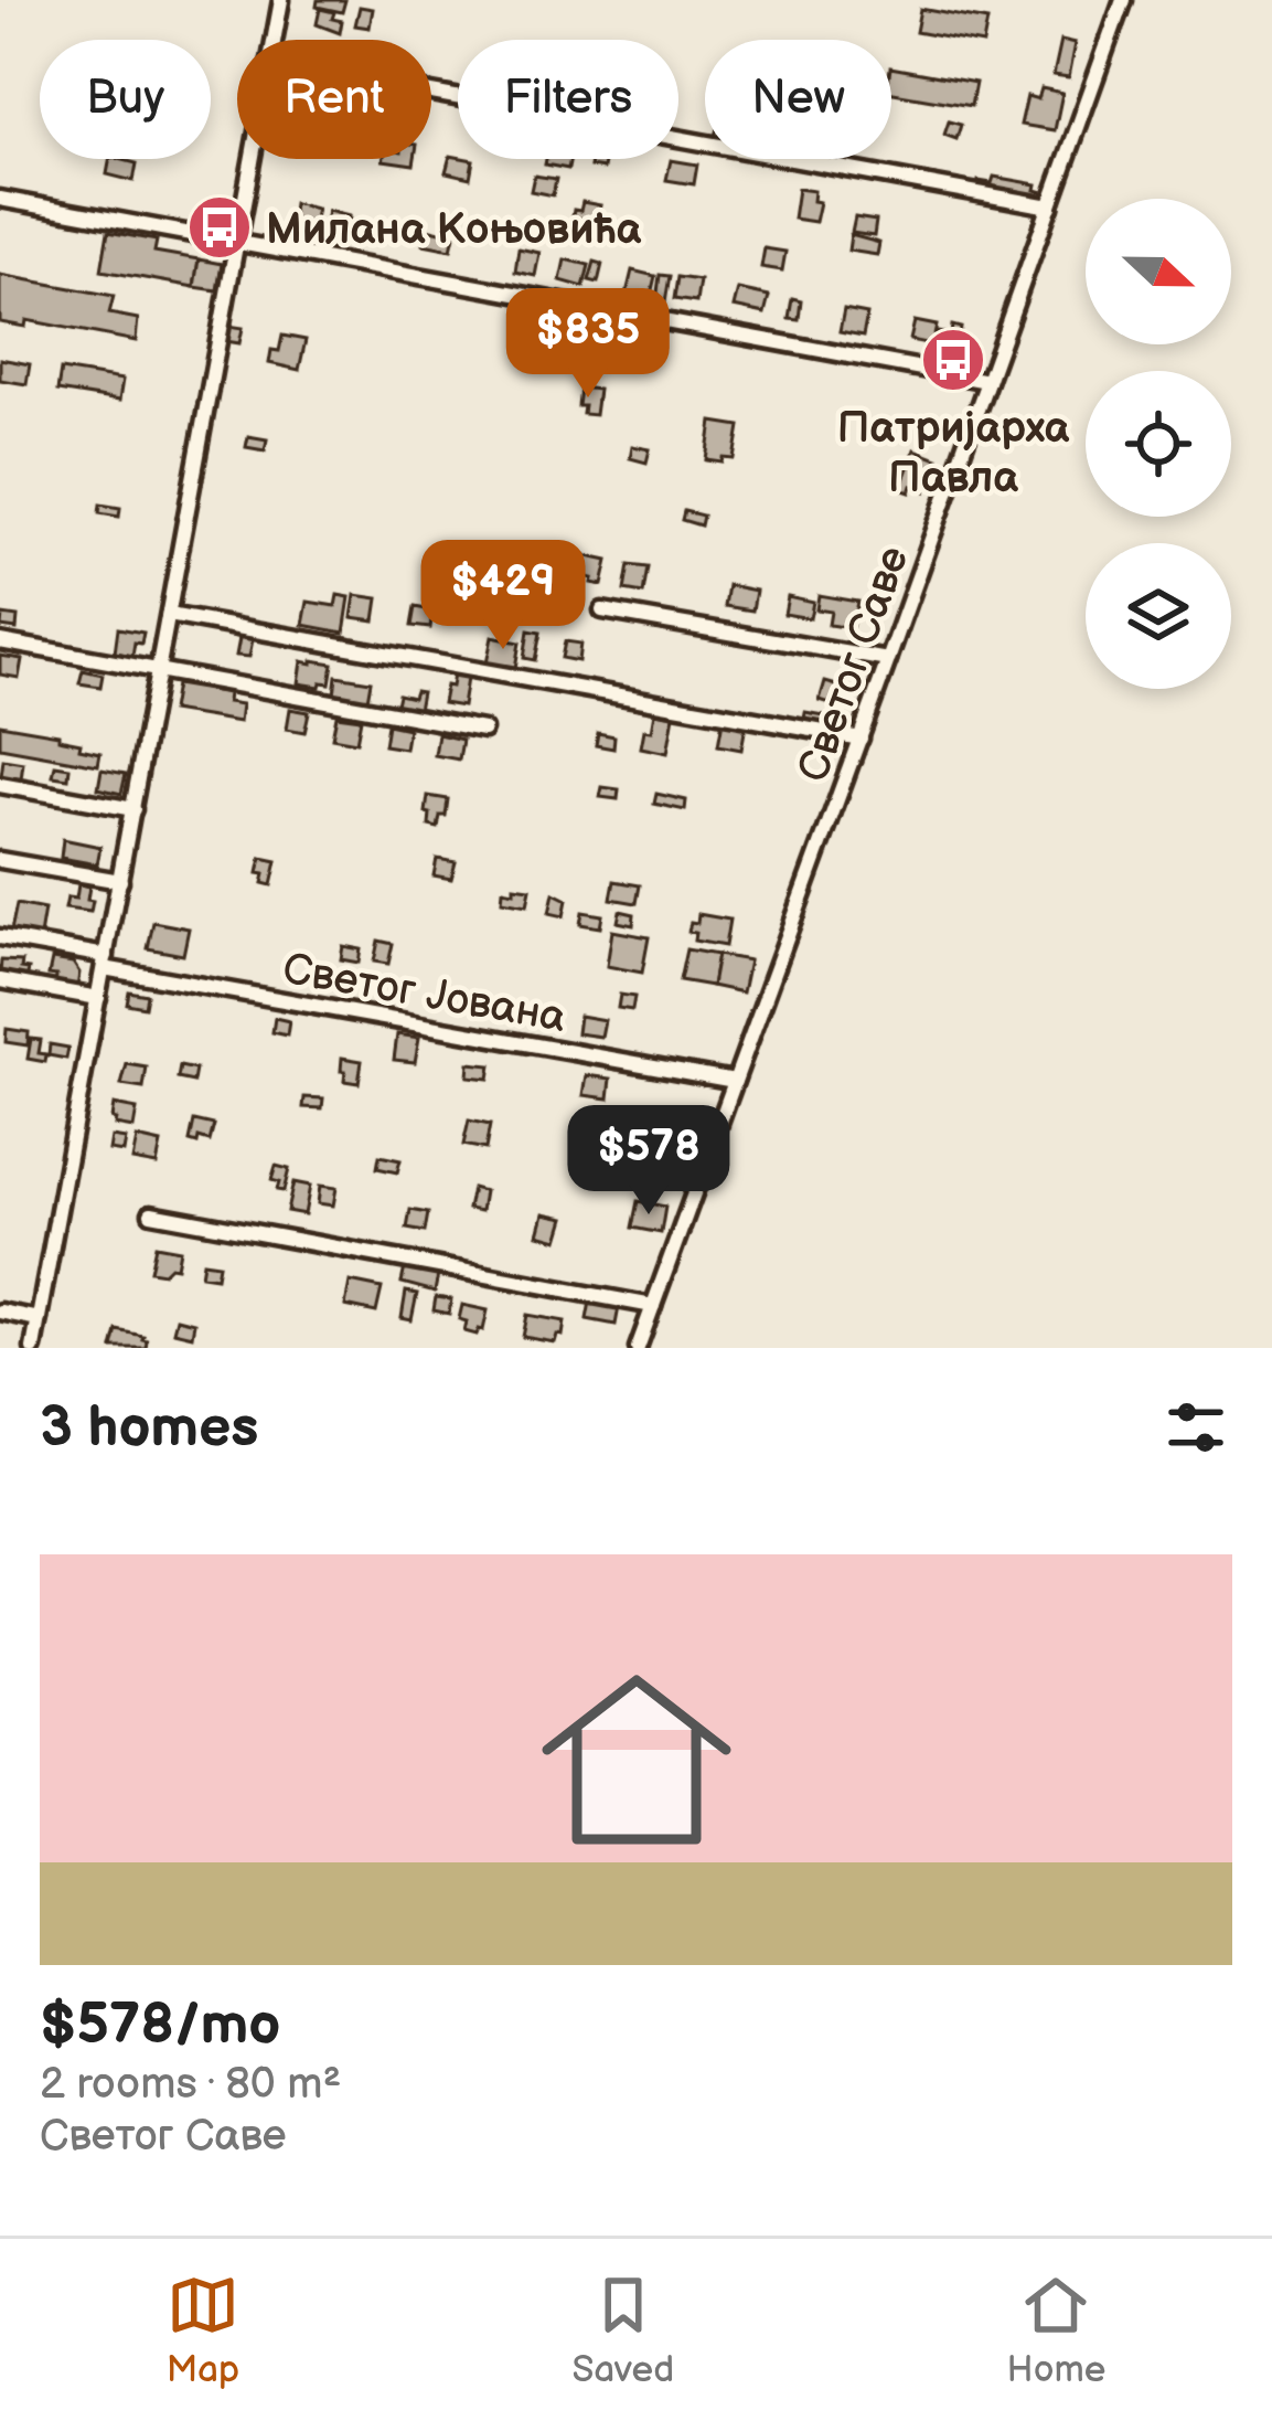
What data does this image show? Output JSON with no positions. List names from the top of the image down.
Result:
{
  "streets": {
    "street": ["Светог Саве", "Светог Јована"]
  },
  "crossings": [
    ["Светог Саве", "Светог Јована"]
  ],
  "places": {
    "bus stop": ["Милана Коњовића", "Патријарха Павла"]
  },
  "north": "right",
  "page": {
    "chip": [
      "Buy",
      "Rent",
      "Filters",
      "New"
    ],
    "price": ["$835", "$429", "$578"],
    "heading": "3 homes",
    "list": [
      {
        "name": "$578/mo",
        "note": "2 rooms · 80 m² · Светог Саве"
      }
    ],
    "tabs": ["Map", "Saved", "Home"]
  }
}
